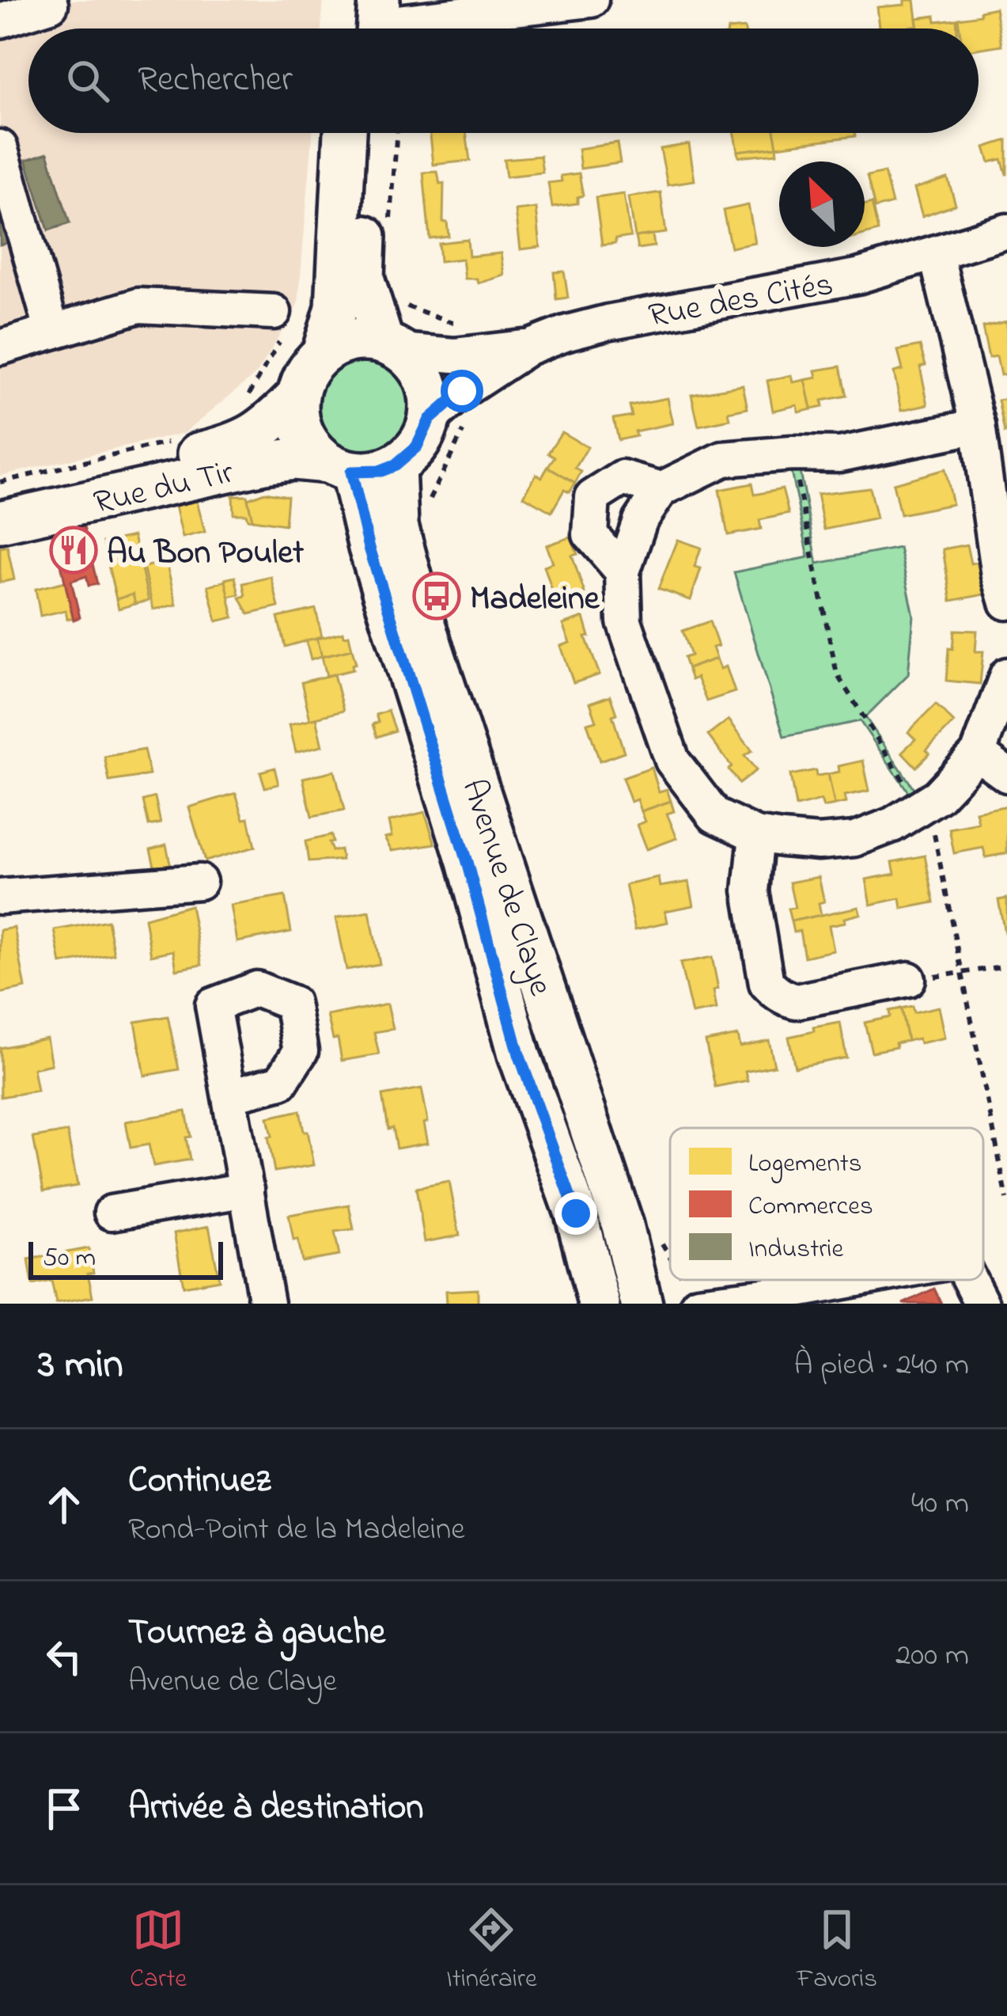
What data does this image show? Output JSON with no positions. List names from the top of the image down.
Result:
{
  "streets": {
    "main road": ["Rue du Tir", "Avenue de Claye"],
    "street": ["Rue des Cités"]
  },
  "crossings": [
    ["Rue des Cités", "Rue du Tir"],
    ["Rue des Cités", "Avenue de Claye"],
    ["Rue du Tir", "Avenue de Claye"]
  ],
  "places": {
    "restaurant": ["Au Bon Poulet"],
    "bus stop": ["Madeleine"]
  },
  "legend": ["Logements", "Commerces", "Industrie"],
  "scale_bar": "50 m",
  "north": "top left",
  "page": {
    "search": "Rechercher",
    "scale": "50 m",
    "heading": ["3 min", "À pied · 240 m"],
    "list": [
      ["Continuez", "Rond-Point de la Madeleine", "40 m"],
      ["Tournez à gauche", "Avenue de Claye", "200 m"],
      "Arrivée à destination"
    ],
    "nav": ["Carte", "Itinéraire", "Favoris"]
  }
}
